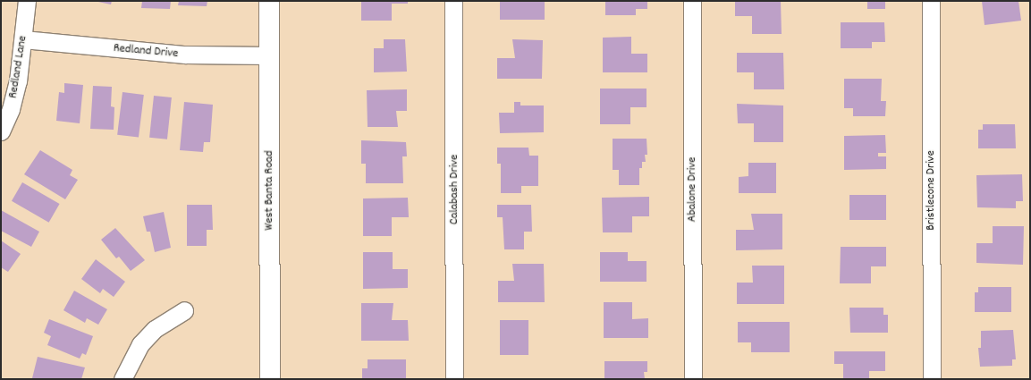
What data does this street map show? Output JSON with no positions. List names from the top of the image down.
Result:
{
  "streets": {
    "street": [
      "Redland Drive",
      "Redland Lane",
      "Calabash Drive",
      "Abalone Drive",
      "West Banta Road",
      "Bristlecone Drive"
    ]
  },
  "crossings": [
    ["Redland Drive", "Redland Lane"],
    ["Redland Drive", "West Banta Road"]
  ]
}
